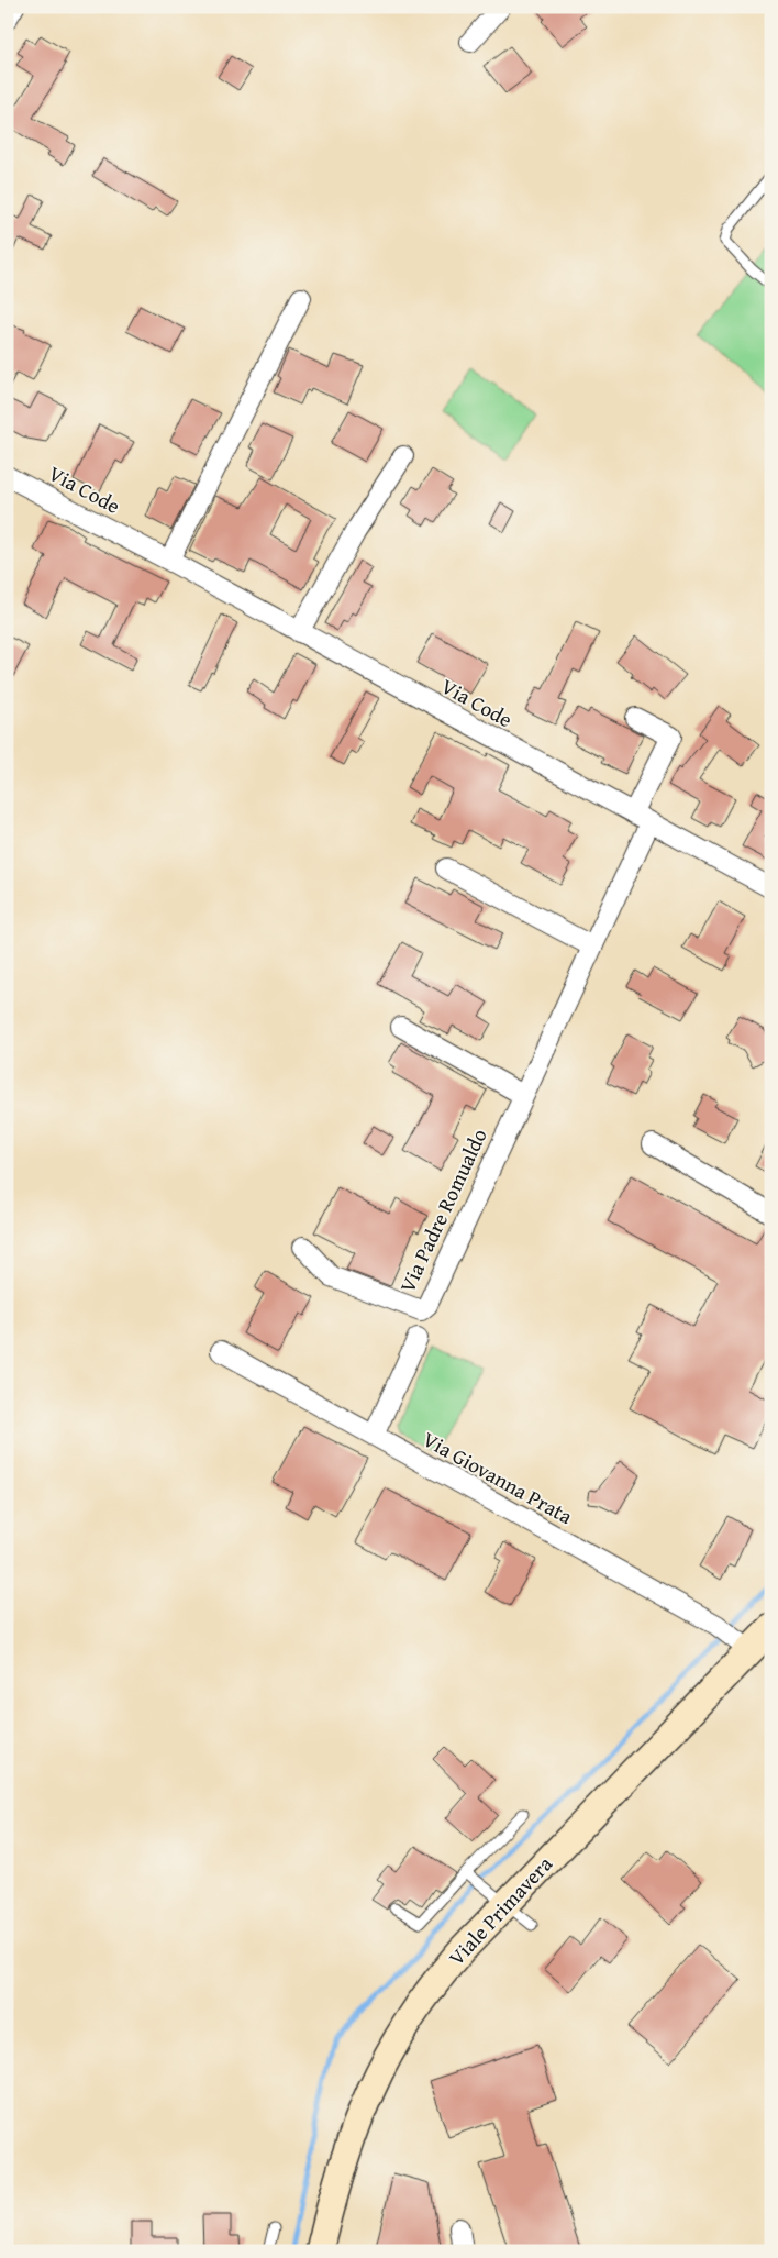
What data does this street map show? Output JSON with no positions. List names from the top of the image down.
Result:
{
  "streets": {
    "main road": ["Viale Primavera"],
    "street": ["Via Code", "Via Padre Romualdo", "Via Giovanna Prata"]
  },
  "crossings": [
    ["Via Code", "Via Padre Romualdo"],
    ["Via Giovanna Prata", "Viale Primavera"]
  ]
}
